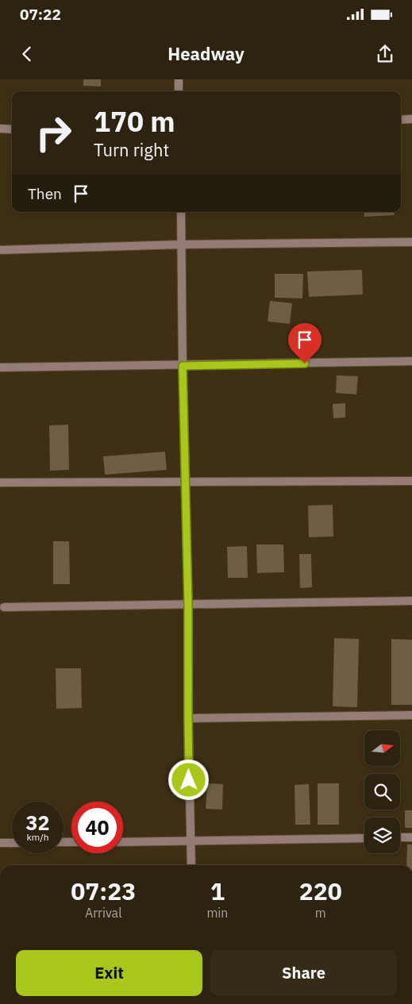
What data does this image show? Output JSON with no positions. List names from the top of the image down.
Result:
{
  "north": "right",
  "page": {
    "status": "07:22",
    "header": "Headway",
    "turn": ["170 m", "Turn right"],
    "then": "Then",
    "speed": "32 km/h",
    "limit": "40",
    "eta": [
      "07:23",
      "Arrival",
      "1",
      "min",
      "220",
      "m"
    ],
    "buttons": ["Exit", "Share"]
  }
}
